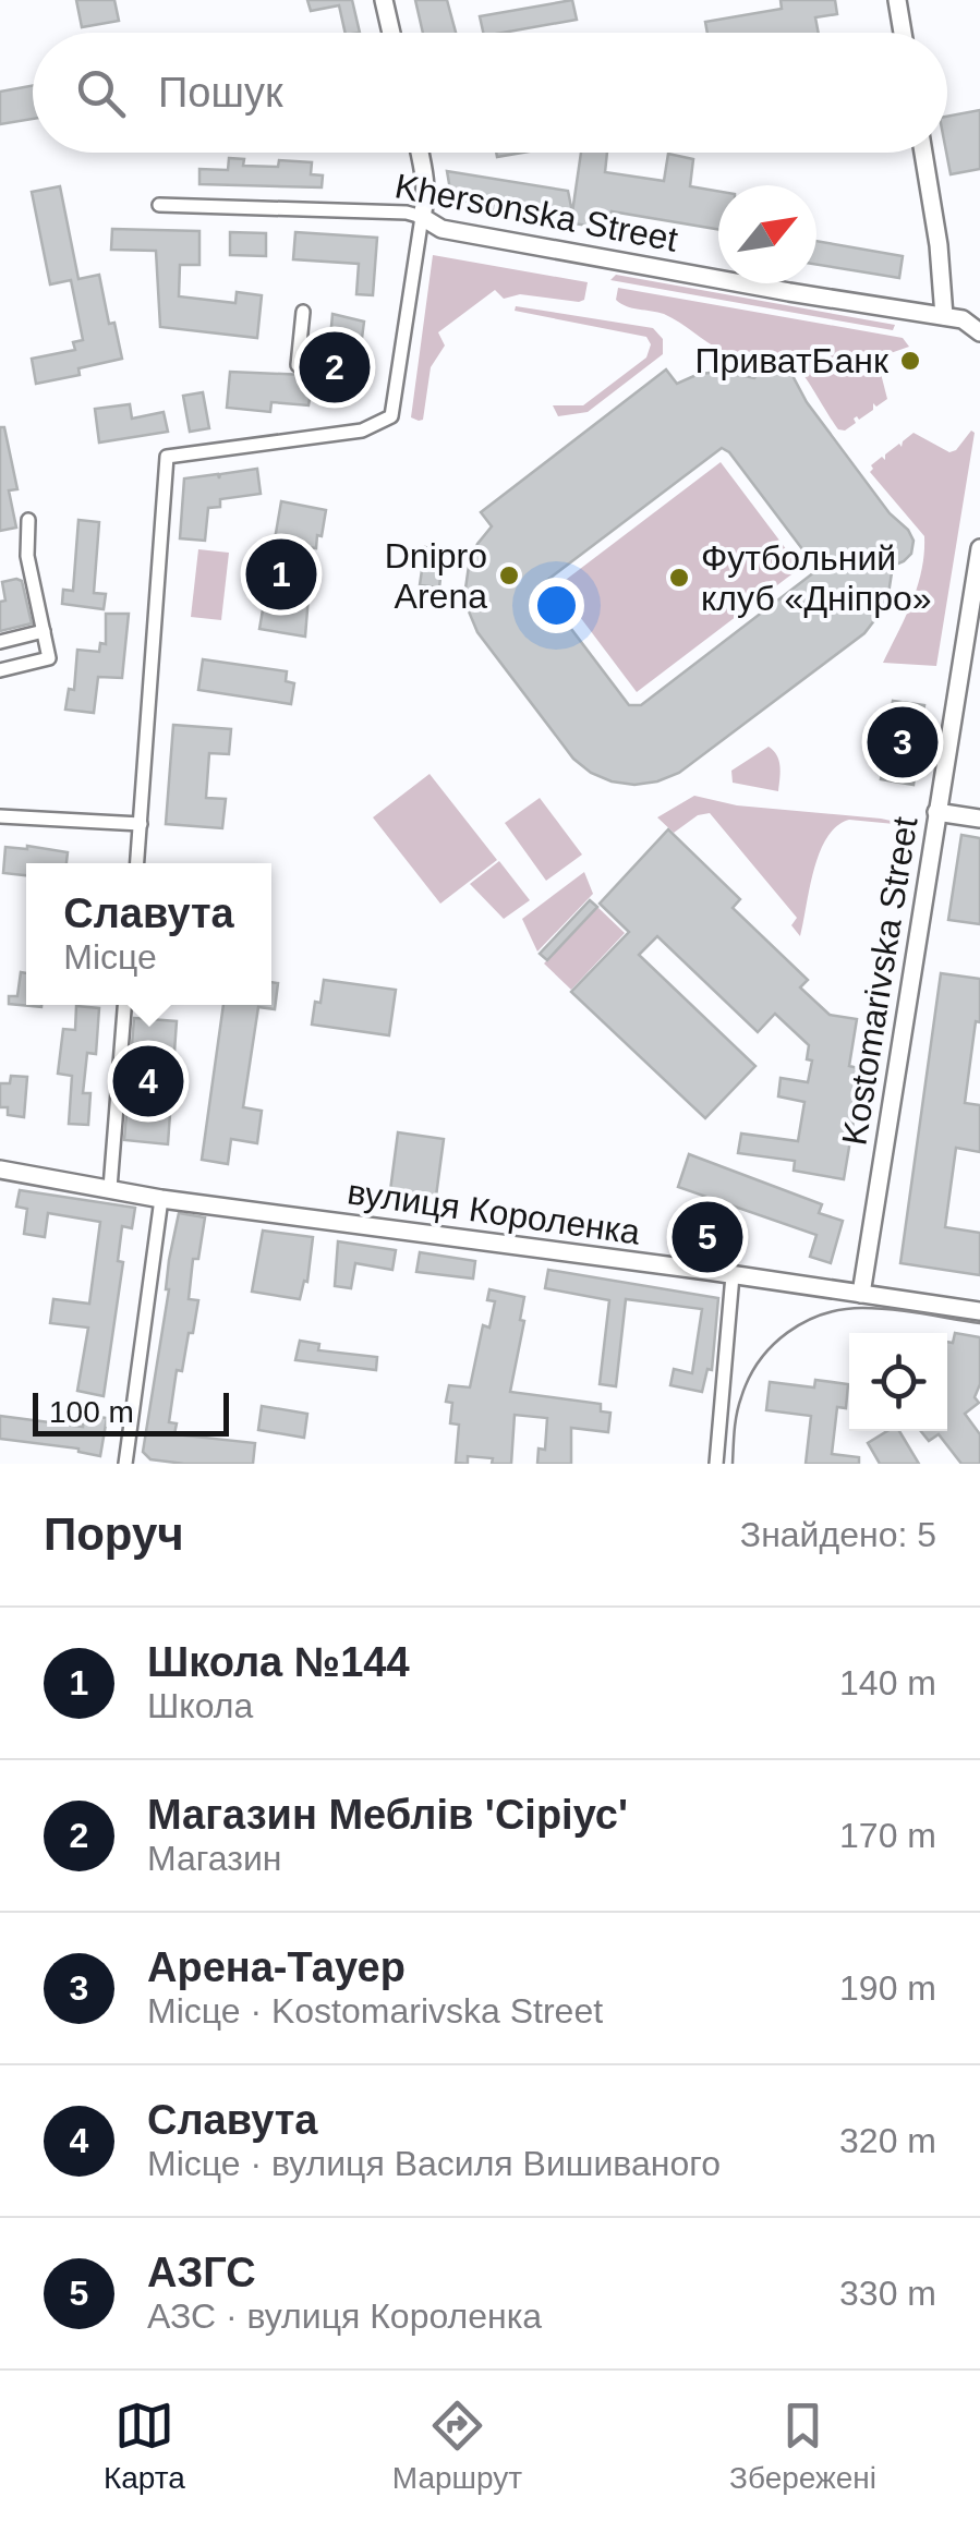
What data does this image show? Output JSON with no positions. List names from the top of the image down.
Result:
{
  "streets": {
    "street": ["Khersonska Street", "Kostomarivska Street", "вулиця Короленка"]
  },
  "crossings": [
    ["Kostomarivska Street", "вулиця Короленка"]
  ],
  "places": ["ПриватБанк", "Dnipro Arena", "Футбольний клуб «Дніпро»"],
  "scale_bar": "100 m",
  "north": "top right",
  "page": {
    "search": "Пошук",
    "pins": [
      "2",
      "1",
      "3",
      "4",
      "5"
    ],
    "popup": ["Славута", "Місце"],
    "scale": "100 m",
    "heading": ["Поруч", "Знайдено: 5"],
    "list": [
      {
        "mark": "1",
        "name": "Школа №144",
        "note": "Школа",
        "value": "140 m"
      },
      {
        "mark": "2",
        "name": "Магазин Меблів 'Сіріус'",
        "note": "Магазин",
        "value": "170 m"
      },
      {
        "mark": "3",
        "name": "Арена-Тауер",
        "note": "Місце · Kostomarivska Street",
        "value": "190 m"
      },
      {
        "mark": "4",
        "name": "Славута",
        "note": "Місце · вулиця Василя Вишиваного",
        "value": "320 m"
      },
      {
        "mark": "5",
        "name": "АЗГС",
        "note": "АЗС · вулиця Короленка",
        "value": "330 m"
      }
    ],
    "nav": ["Карта", "Маршрут", "Збережені"]
  }
}
